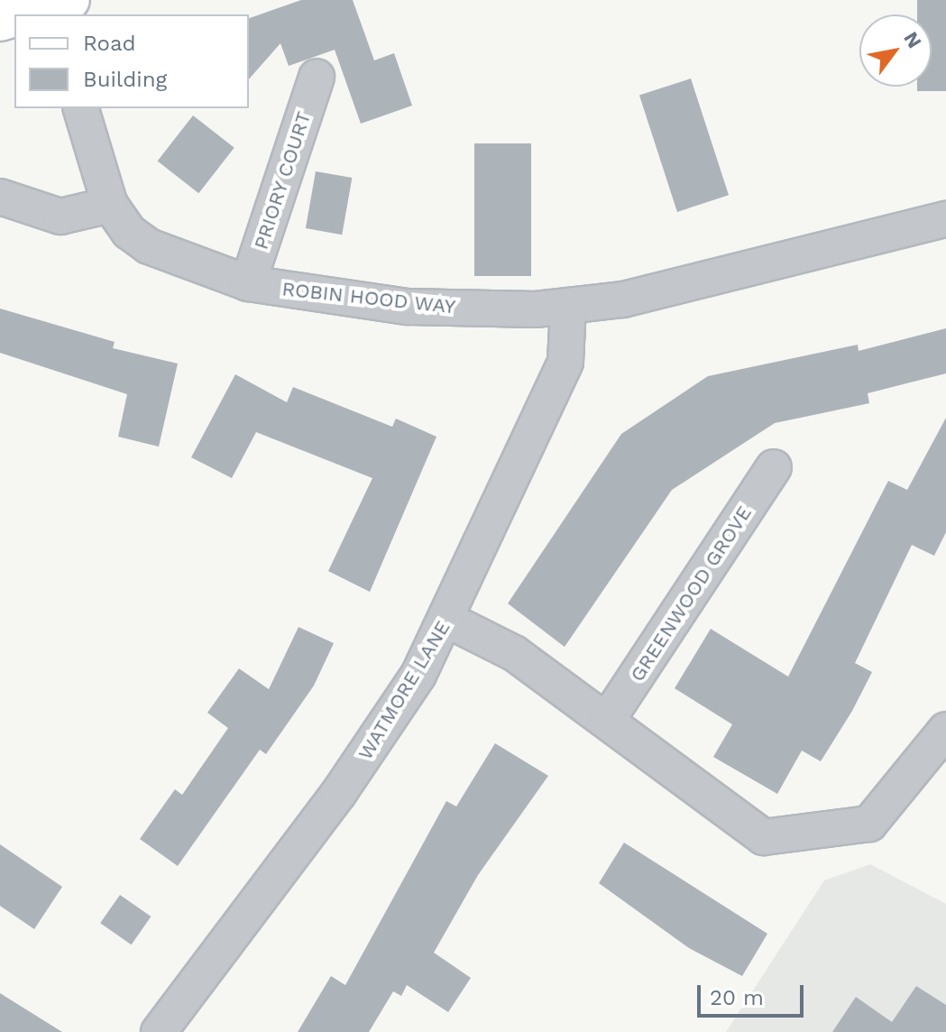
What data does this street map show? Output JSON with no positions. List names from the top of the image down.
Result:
{
  "streets": {
    "street": [
      "PRIORY COURT",
      "ROBIN HOOD WAY",
      "GREENWOOD GROVE",
      "WATMORE LANE"
    ]
  },
  "crossings": [
    ["PRIORY COURT", "ROBIN HOOD WAY"],
    ["ROBIN HOOD WAY", "WATMORE LANE"]
  ],
  "legend": ["Road", "Building"],
  "scale_bar": "20 m",
  "north": "top right"
}
